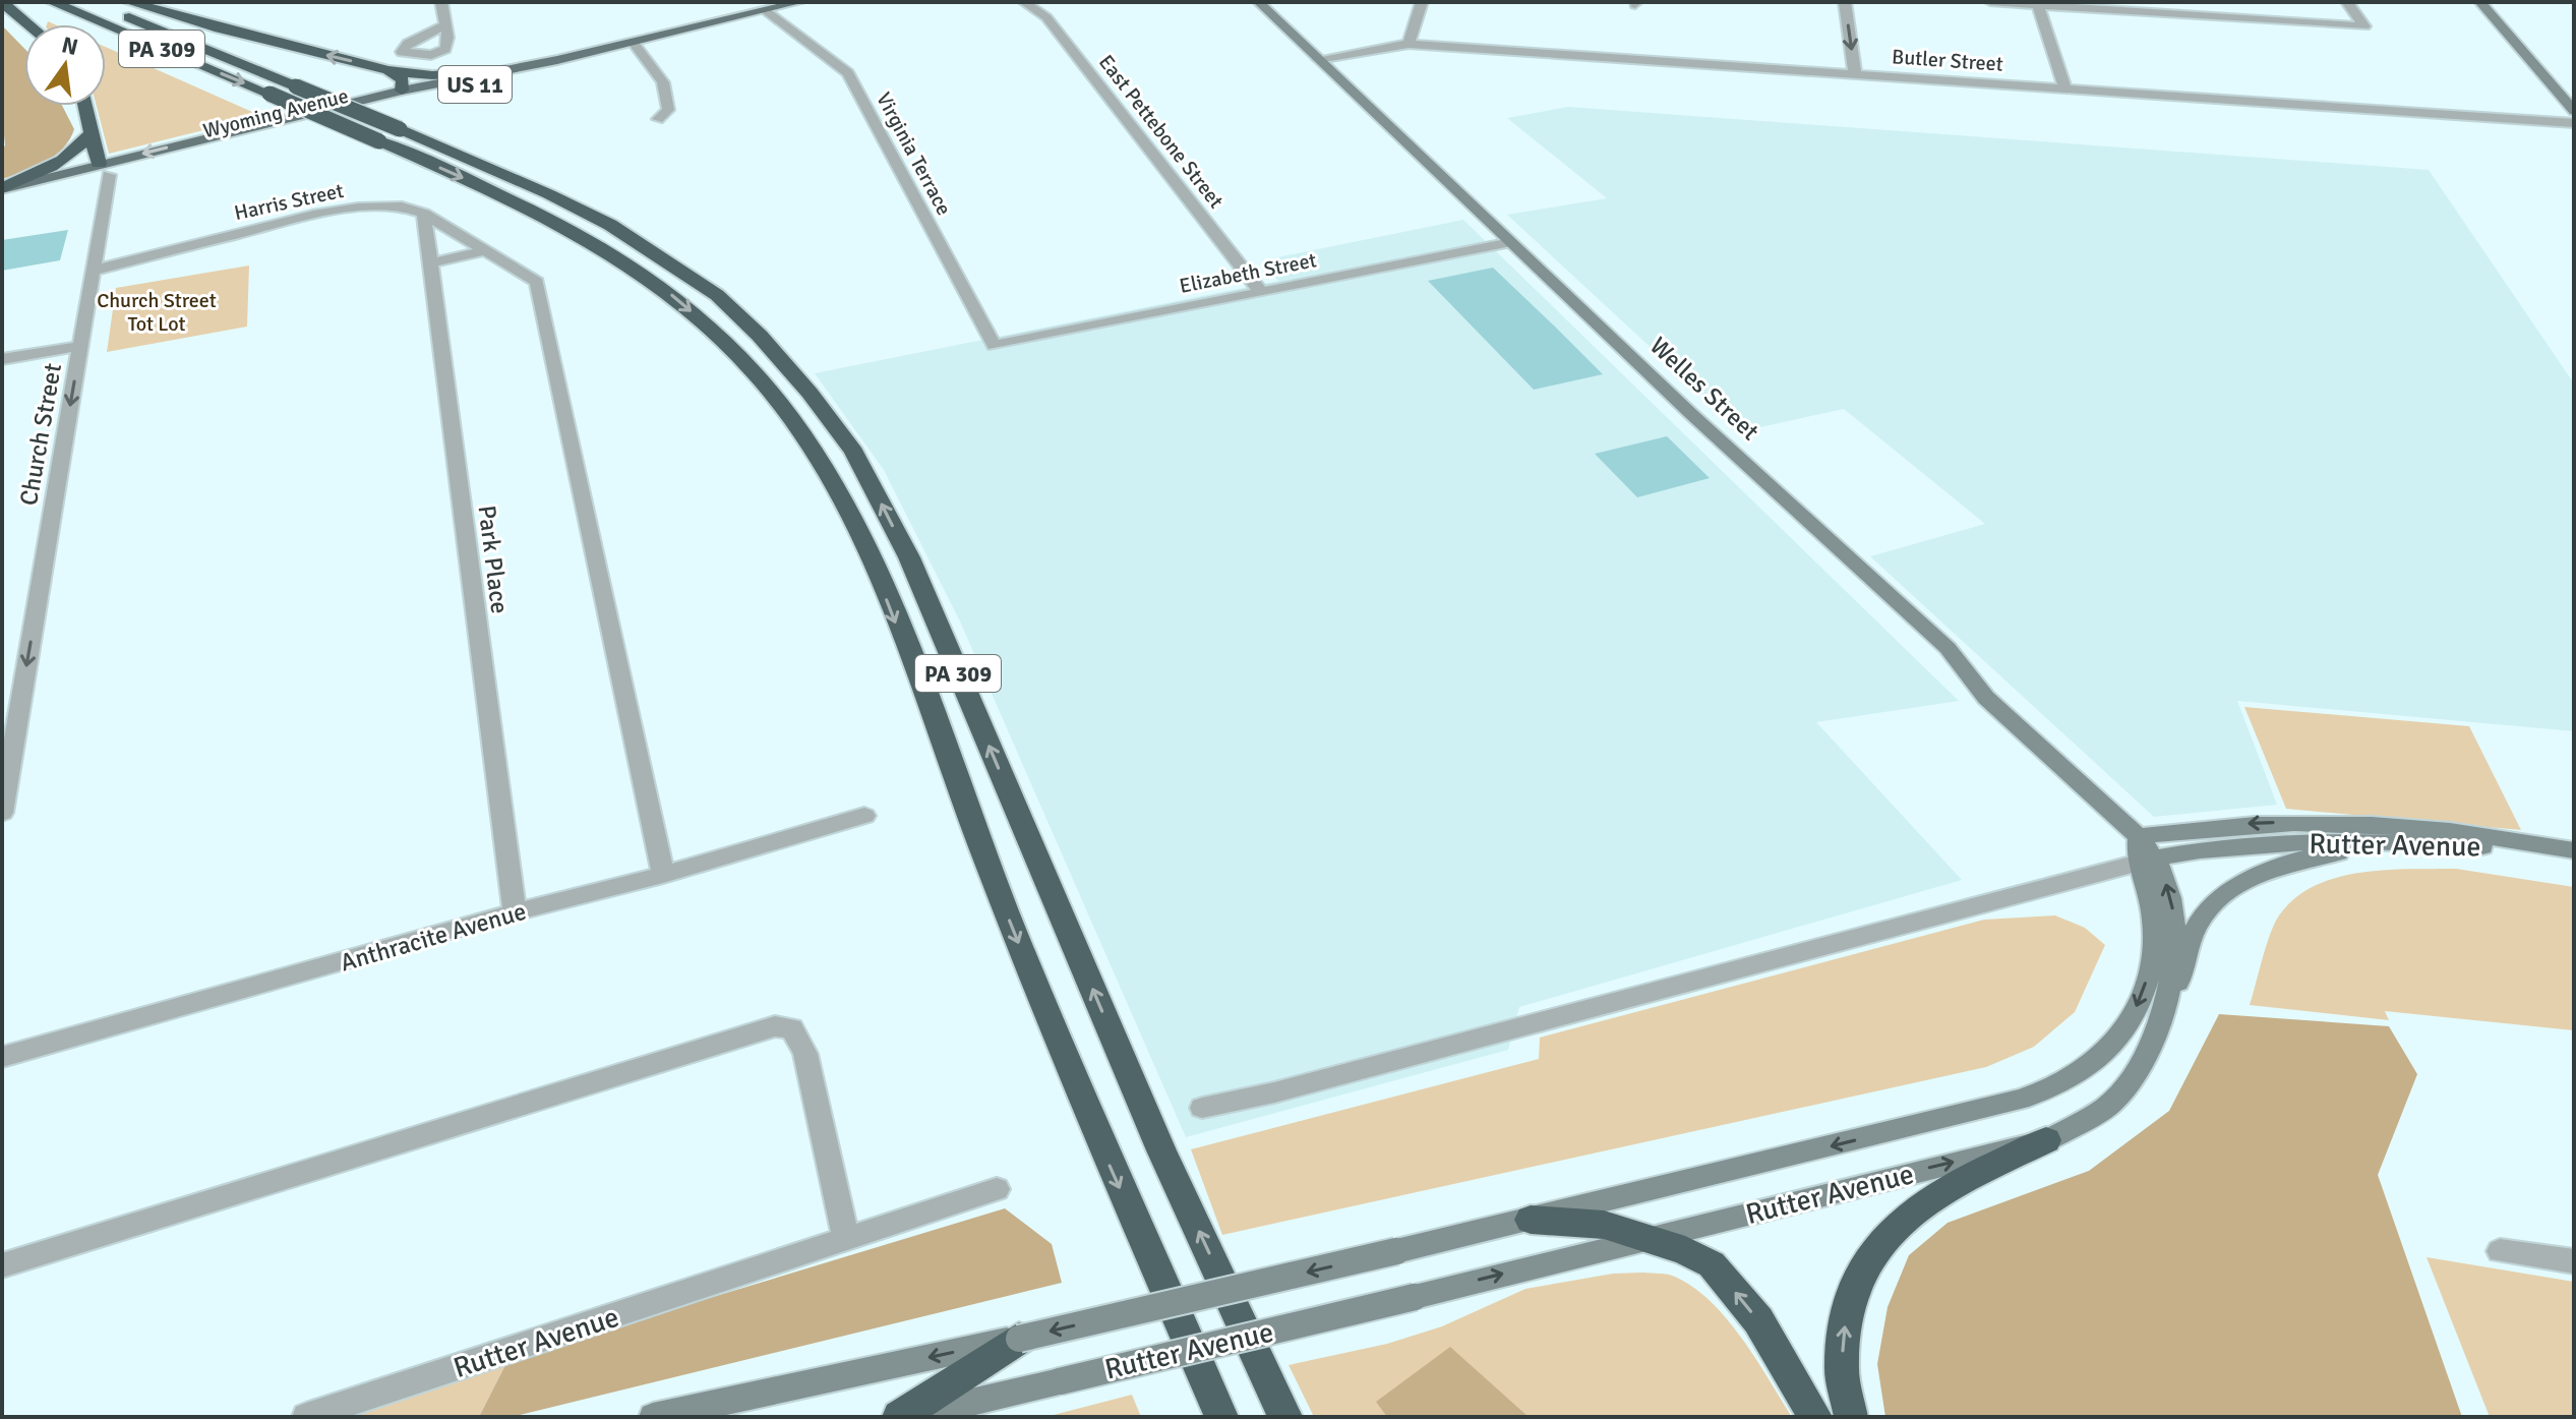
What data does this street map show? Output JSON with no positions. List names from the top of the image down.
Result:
{
  "streets": {
    "highway": ["PA 309"],
    "main road": [
      "US 11",
      "Wyoming Avenue",
      "Welles Street",
      "Rutter Avenue"
    ],
    "street": [
      "Butler Street",
      "East Pettebone Street",
      "Virginia Terrace",
      "Harris Street",
      "Elizabeth Street",
      "Church Street",
      "Park Place",
      "Anthracite Avenue"
    ]
  },
  "crossings": [
    ["PA 309", "Wyoming Avenue"],
    ["Butler Street", "Welles Street"],
    ["Wyoming Avenue", "Virginia Terrace"],
    ["Wyoming Avenue", "Church Street"],
    ["East Pettebone Street", "Elizabeth Street"],
    ["Virginia Terrace", "Elizabeth Street"],
    ["Harris Street", "Church Street"],
    ["Harris Street", "Park Place"],
    ["Harris Street", "Anthracite Avenue"],
    ["Elizabeth Street", "Welles Street"],
    ["Welles Street", "Rutter Avenue"],
    ["Park Place", "Anthracite Avenue"]
  ],
  "one_way": ["Church Street"],
  "parks": ["Church Street Tot Lot"],
  "north": "top"
}
